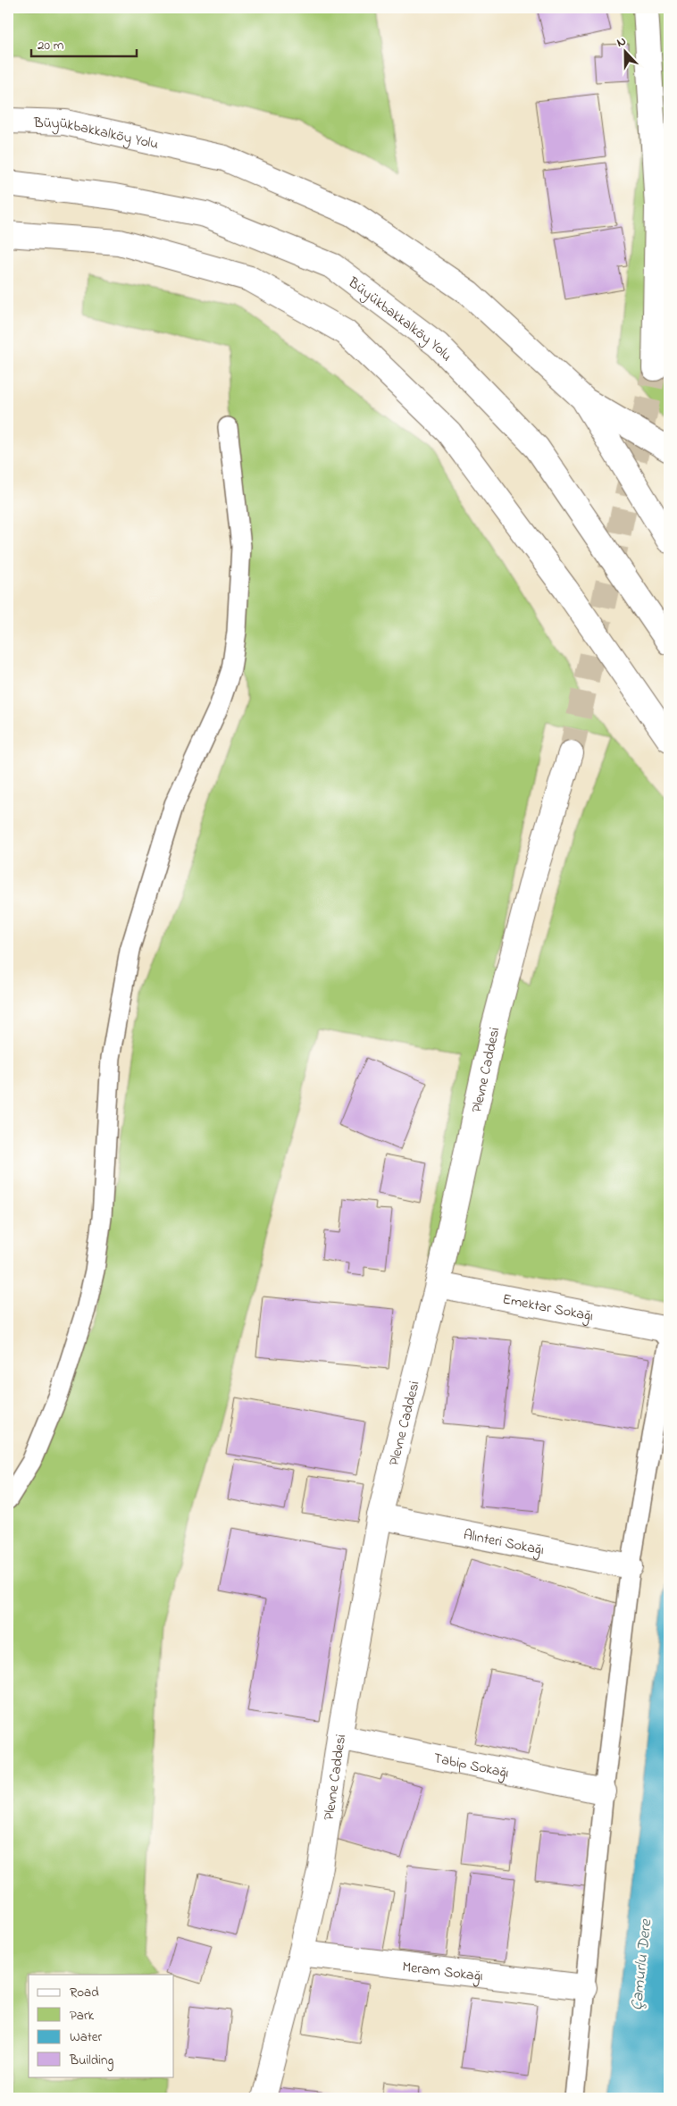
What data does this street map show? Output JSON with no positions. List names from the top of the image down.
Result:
{
  "streets": {
    "main road": [
      "Büyükbakkalköy Yolu",
      "Plevne Caddesi",
      "Emektar Sokağı",
      "Alınteri Sokağı",
      "Tabip Sokağı",
      "Meram Sokağı"
    ]
  },
  "crossings": [
    ["Plevne Caddesi", "Emektar Sokağı"],
    ["Plevne Caddesi", "Alınteri Sokağı"],
    ["Plevne Caddesi", "Tabip Sokağı"],
    ["Plevne Caddesi", "Meram Sokağı"]
  ],
  "water": ["Çamurlu Dere"],
  "legend": [
    "Road",
    "Park",
    "Water",
    "Building"
  ],
  "scale_bar": "20 m",
  "north": "top"
}
